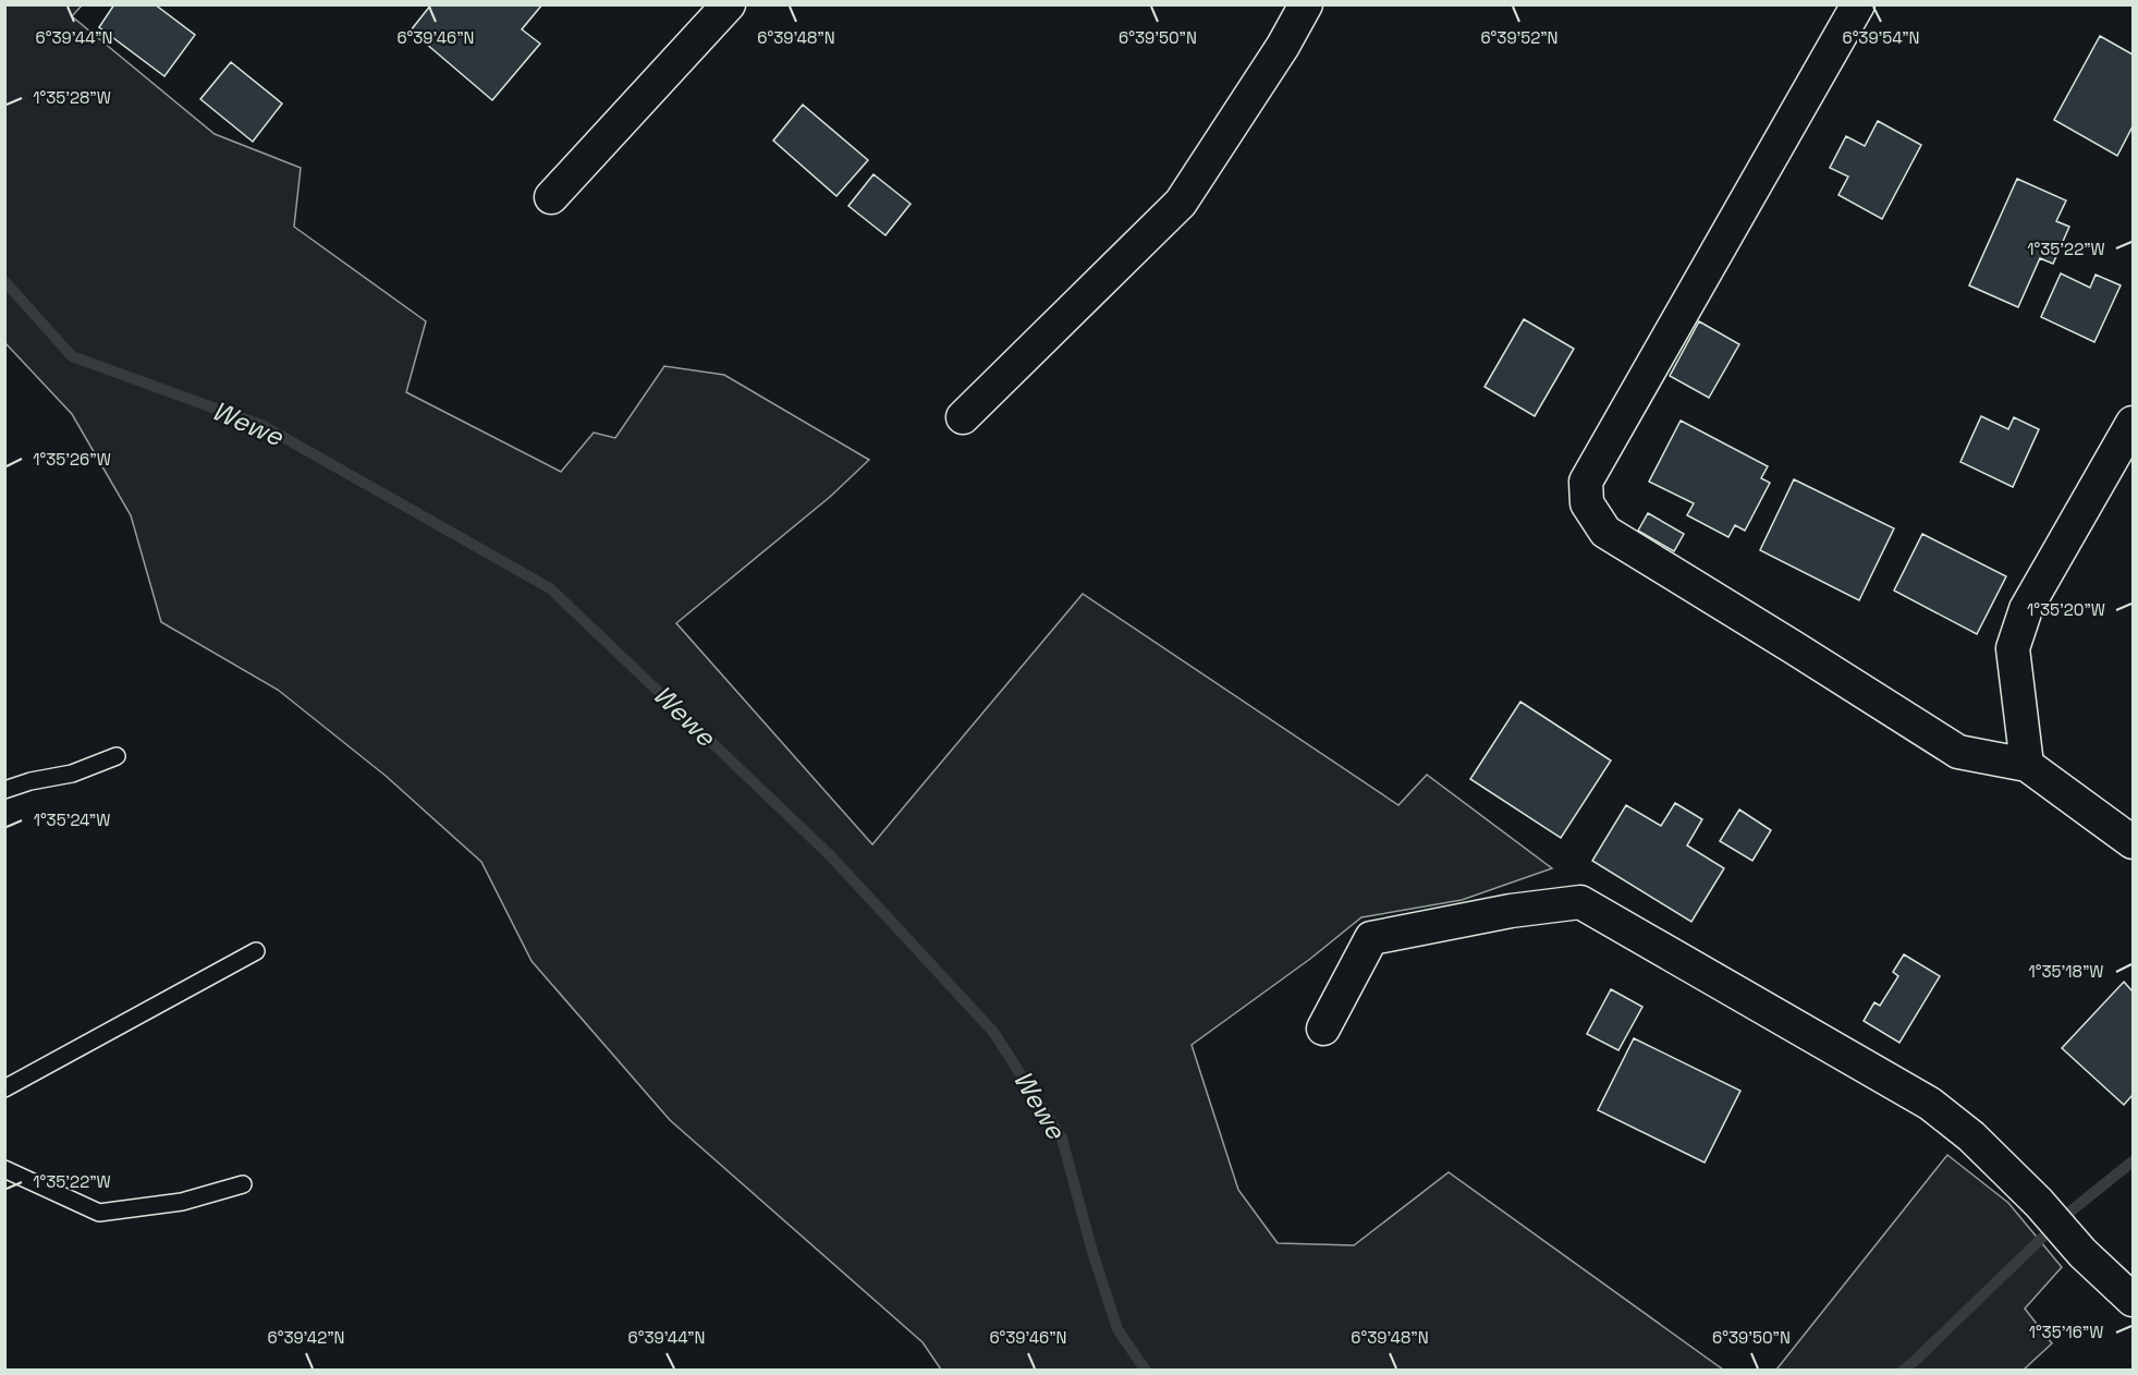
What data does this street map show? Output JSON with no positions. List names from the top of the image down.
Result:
{
  "water": ["Wewe"],
  "coordinates": [
    "6°39'44\"N",
    "6°39'46\"N",
    "6°39'48\"N",
    "6°39'50\"N",
    "6°39'52\"N",
    "6°39'54\"N",
    "1°35'28\"W",
    "1°35'22\"W",
    "1°35'26\"W",
    "1°35'20\"W",
    "1°35'24\"W",
    "1°35'18\"W",
    "1°35'16\"W",
    "6°39'42\"N"
  ]
}
